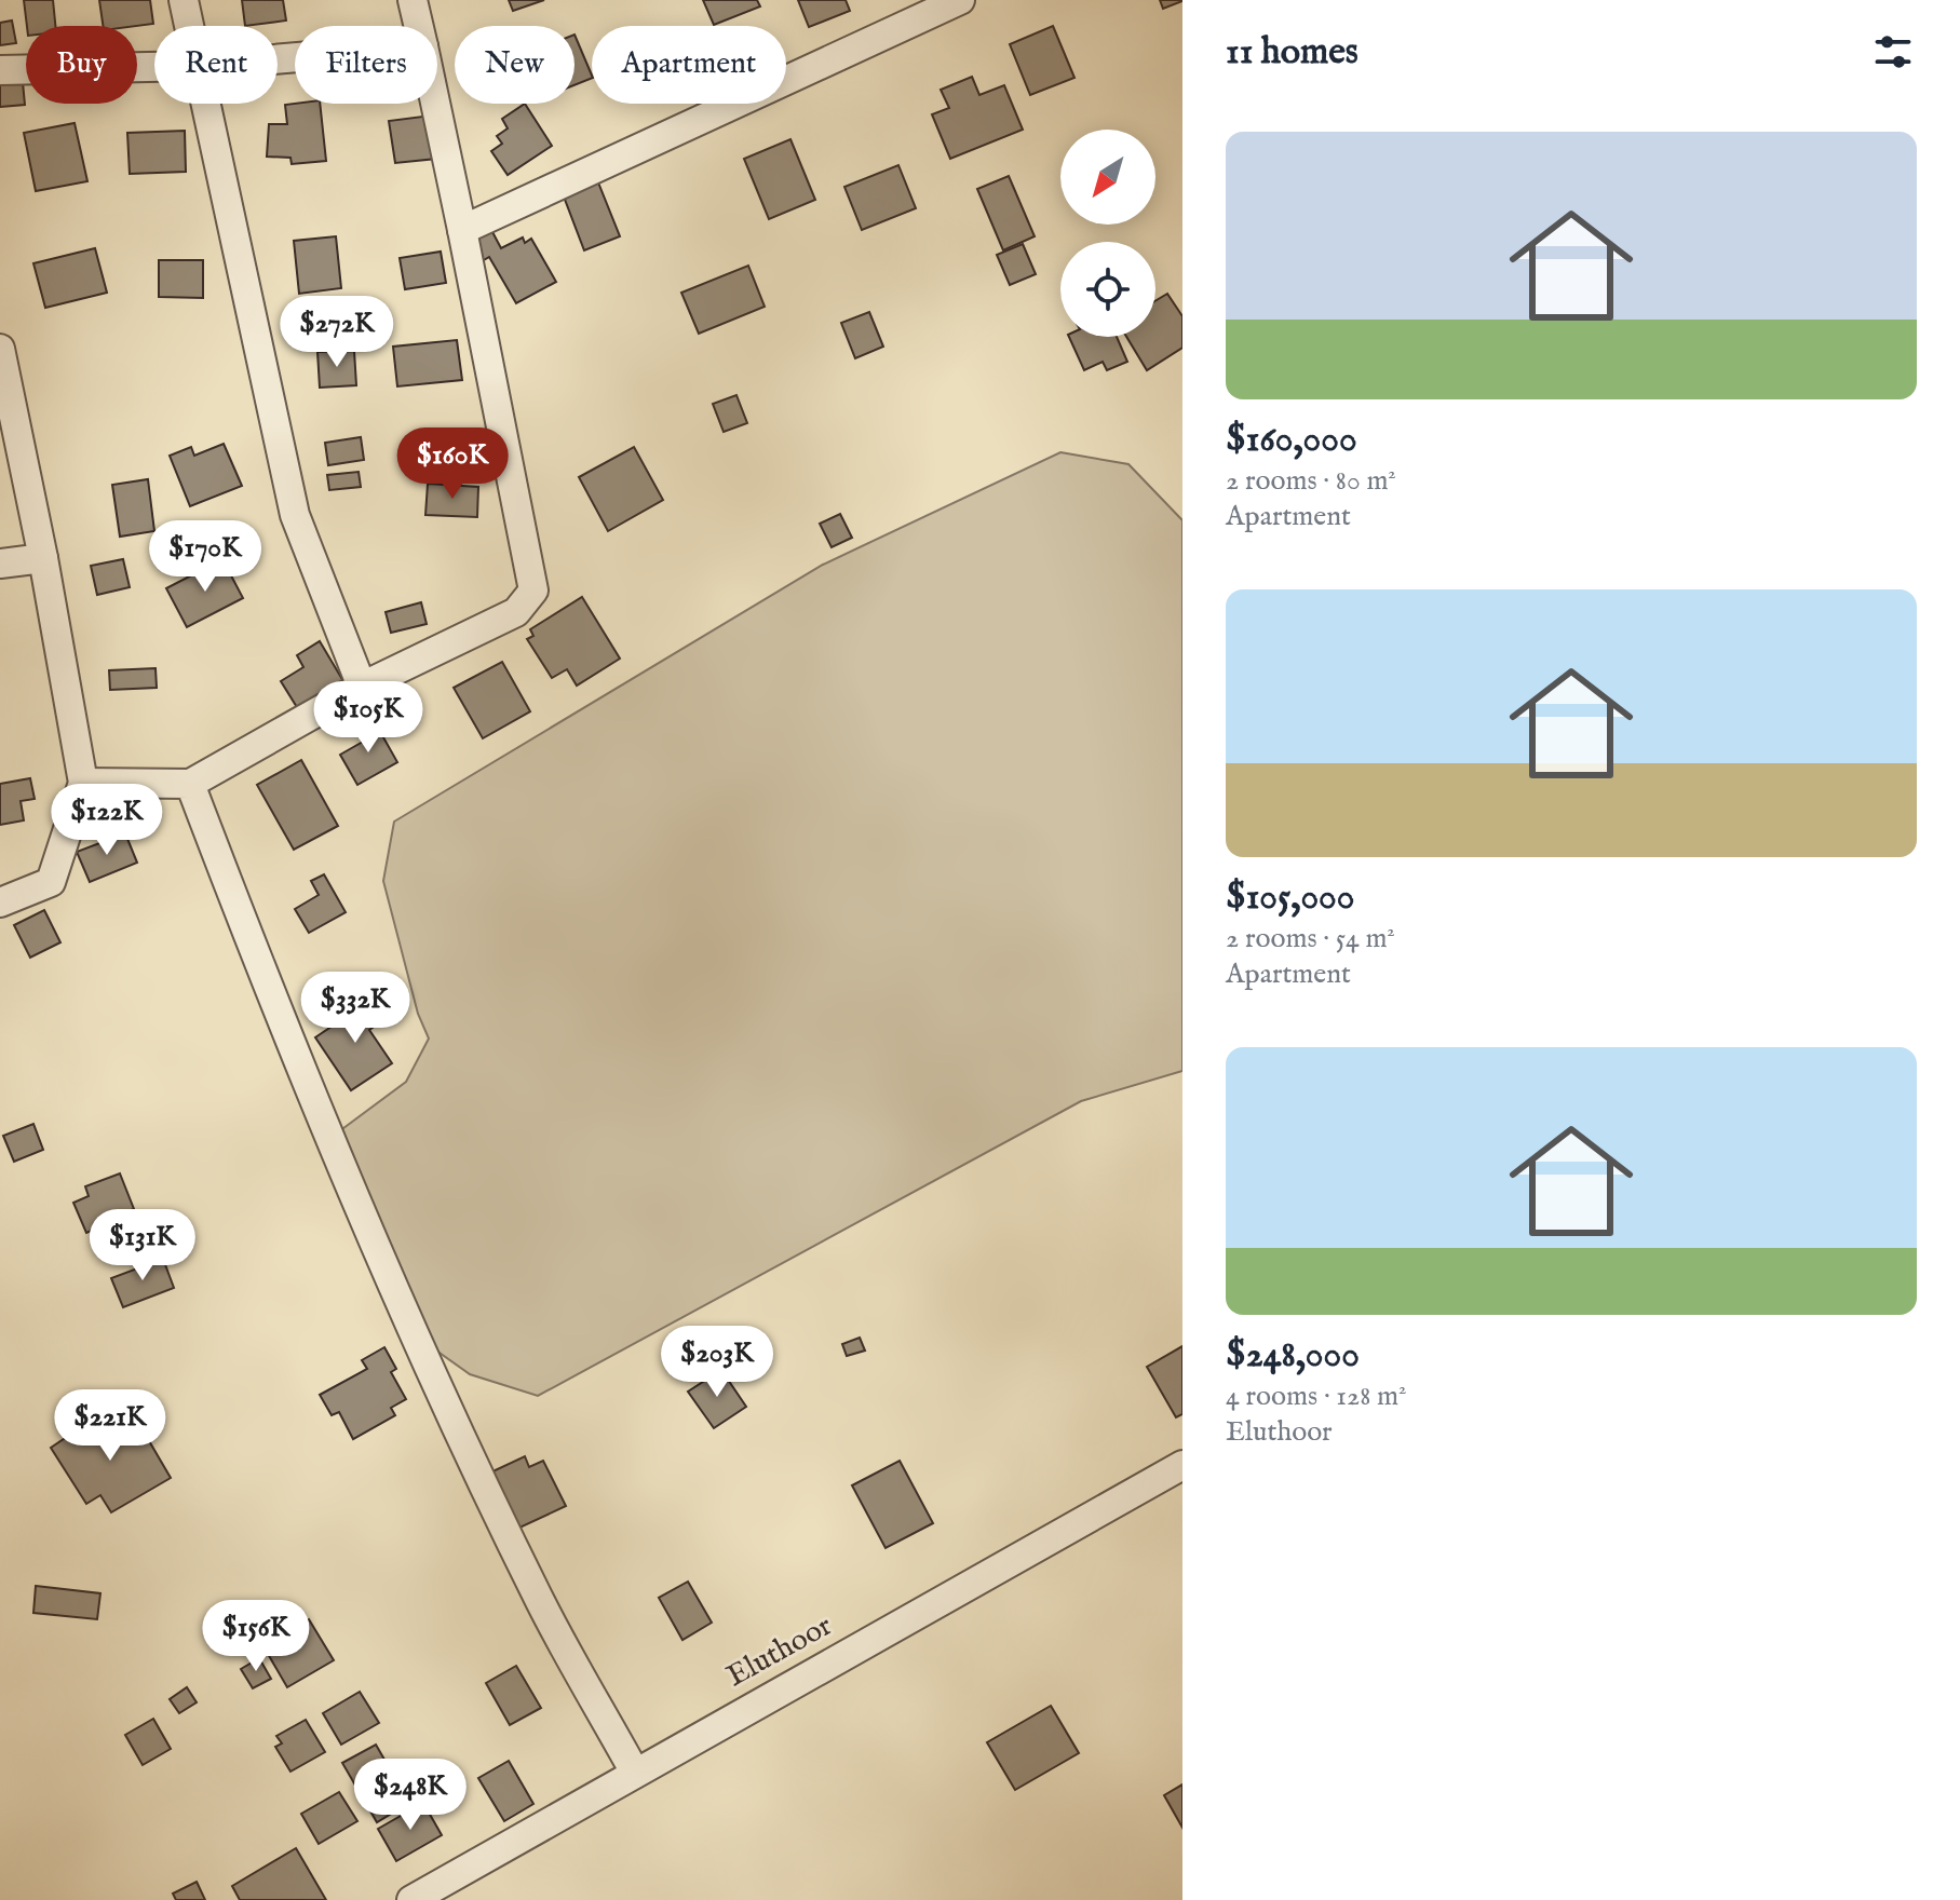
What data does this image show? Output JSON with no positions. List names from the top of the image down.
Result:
{
  "streets": {
    "street": ["Eluthoor"]
  },
  "north": "bottom left",
  "page": {
    "heading": "11 homes",
    "chip": [
      "Buy",
      "Rent",
      "Filters",
      "New",
      "Apartment"
    ],
    "list": [
      {
        "name": "$160,000",
        "note": "2 rooms · 80 m² · Apartment"
      },
      {
        "name": "$105,000",
        "note": "2 rooms · 54 m² · Apartment"
      },
      {
        "name": "$248,000",
        "note": "4 rooms · 128 m² · Eluthoor"
      }
    ],
    "price": [
      "$272K",
      "$160K",
      "$170K",
      "$105K",
      "$122K",
      "$332K",
      "$131K",
      "$203K",
      "$221K",
      "$156K",
      "$248K"
    ]
  }
}
